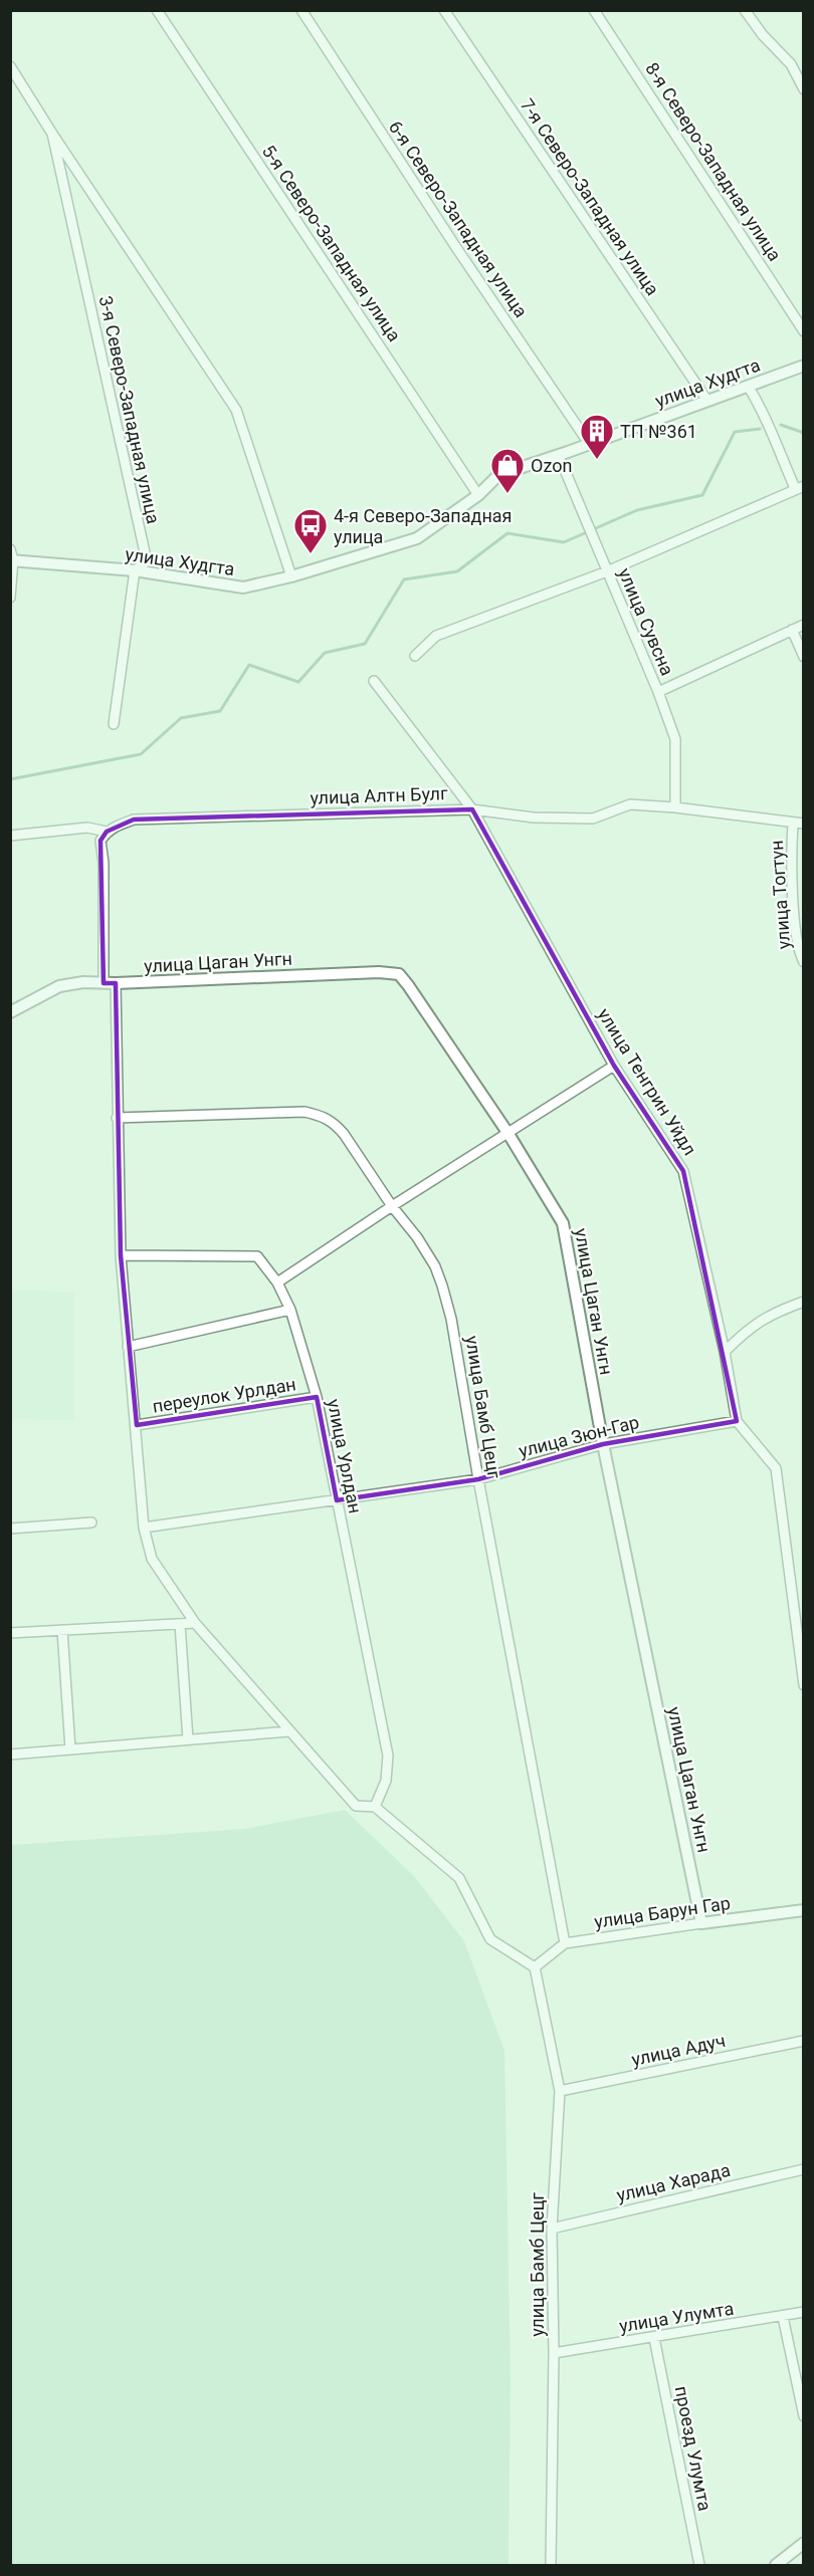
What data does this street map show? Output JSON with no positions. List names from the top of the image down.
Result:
{
  "streets": {
    "street": [
      "8-я Северо-Западная улица",
      "7-я Северо-Западная улица",
      "6-я Северо-Западная улица",
      "5-я Северо-Западная улица",
      "улица Худгта",
      "3-я Северо-Западная улица",
      "улица Сувсна",
      "улица Алтн Булг",
      "улица Тогтун",
      "улица Цаган Унгн",
      "улица Тенгрин Уйдл",
      "переулок Урлдан",
      "улица Бамб Цецг",
      "улица Зюн-Гар",
      "улица Урлдан",
      "улица Барун Гар",
      "улица Адуч",
      "улица Харада",
      "улица Улумта",
      "проезд Улумта"
    ]
  },
  "crossings": [
    ["7-я Северо-Западная улица", "улица Худгта"],
    ["6-я Северо-Западная улица", "улица Худгта"],
    ["5-я Северо-Западная улица", "улица Худгта"],
    ["улица Худгта", "3-я Северо-Западная улица"],
    ["улица Худгта", "улица Сувсна"],
    ["улица Сувсна", "улица Алтн Булг"],
    ["улица Алтн Булг", "улица Тогтун"],
    ["улица Алтн Булг", "улица Тенгрин Уйдл"],
    ["улица Цаган Унгн", "улица Зюн-Гар"],
    ["улица Цаган Унгн", "улица Барун Гар"],
    ["улица Тенгрин Уйдл", "улица Зюн-Гар"],
    ["переулок Урлдан", "улица Урлдан"],
    ["улица Бамб Цецг", "улица Зюн-Гар"],
    ["улица Бамб Цецг", "улица Барун Гар"],
    ["улица Бамб Цецг", "улица Адуч"],
    ["улица Бамб Цецг", "улица Харада"],
    ["улица Бамб Цецг", "улица Улумта"],
    ["улица Зюн-Гар", "улица Урлдан"],
    ["улица Улумта", "проезд Улумта"]
  ],
  "places": {
    "building": ["ТП №361"],
    "shop": ["Ozon"],
    "bus stop": ["4-я Северо-Западная улица"]
  }
}
